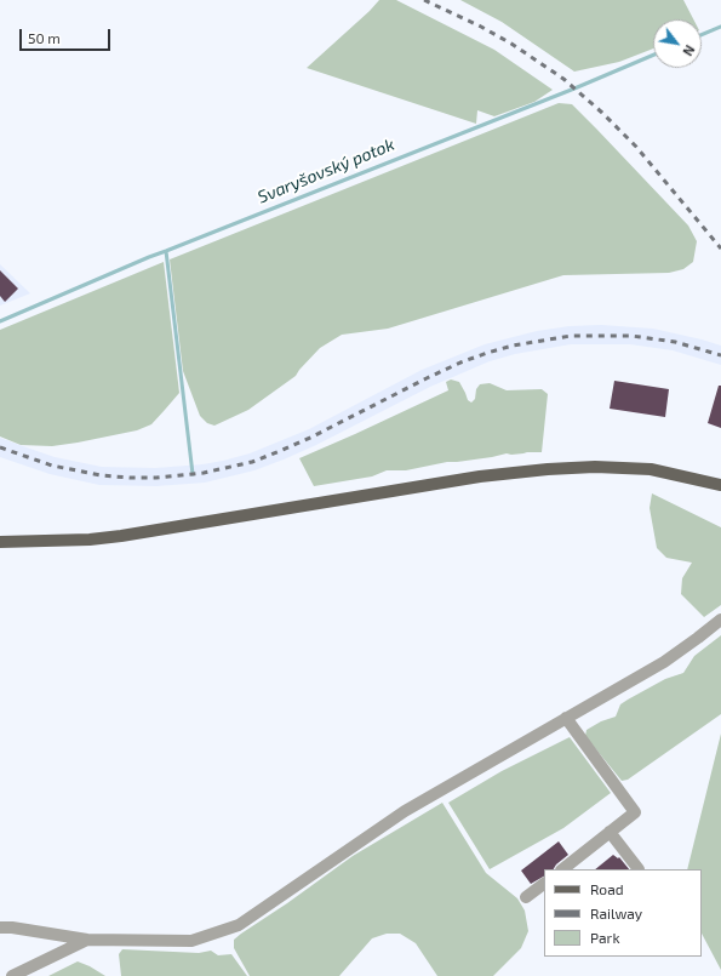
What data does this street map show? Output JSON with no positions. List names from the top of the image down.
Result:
{
  "water": ["Svaryšovský potok"],
  "legend": ["Road", "Railway", "Park"],
  "scale_bar": "50 m",
  "north": "bottom right"
}
